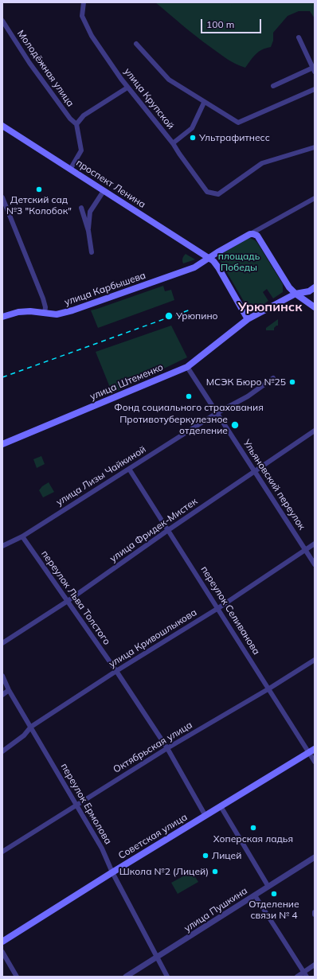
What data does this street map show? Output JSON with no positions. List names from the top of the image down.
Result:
{
  "streets": {
    "main road": [
      "проспект Ленина",
      "улица Карбышева",
      "улица Штеменко",
      "Советская улица"
    ],
    "street": [
      "Молодёжная улица",
      "улица Крупской",
      "улица Лизы Чайкиной",
      "Ульяновский переулок",
      "улица Фридек-Мистек",
      "переулок Льва Толстого",
      "переулок Селиванова",
      "улица Кривошлыкова",
      "Октябрьская улица",
      "переулок Ермолова",
      "улица Пушкина"
    ]
  },
  "crossings": [
    ["проспект Ленина", "улица Карбышева"],
    ["улица Штеменко", "Ульяновский переулок"],
    ["улица Лизы Чайкиной", "Ульяновский переулок"],
    ["улица Лизы Чайкиной", "переулок Льва Толстого"],
    ["улица Лизы Чайкиной", "переулок Селиванова"],
    ["Ульяновский переулок", "улица Фридек-Мистек"],
    ["Ульяновский переулок", "улица Кривошлыкова"],
    ["улица Фридек-Мистек", "переулок Льва Толстого"],
    ["улица Фридек-Мистек", "переулок Селиванова"],
    ["переулок Льва Толстого", "улица Кривошлыкова"],
    ["переулок Льва Толстого", "Октябрьская улица"],
    ["переулок Льва Толстого", "Советская улица"],
    ["переулок Селиванова", "улица Кривошлыкова"],
    ["переулок Селиванова", "Октябрьская улица"],
    ["переулок Селиванова", "Советская улица"],
    ["улица Кривошлыкова", "переулок Ермолова"],
    ["Октябрьская улица", "переулок Ермолова"],
    ["переулок Ермолова", "Советская улица"],
    ["переулок Ермолова", "улица Пушкина"]
  ],
  "districts": ["Урюпинск"],
  "parks": ["площадь Победы"],
  "places": [
    "Ультрафитнесс",
    "Детский сад №3 \"Колобок\"",
    "Урюпино",
    "МСЭК Бюро №25",
    "Фонд социального страхования",
    "Противотуберкулезное отделение",
    "Хоперская ладья",
    "Лицей",
    "Школа №2 (Лицей)",
    "Отделение связи № 4"
  ],
  "scale_bar": "100 m"
}
